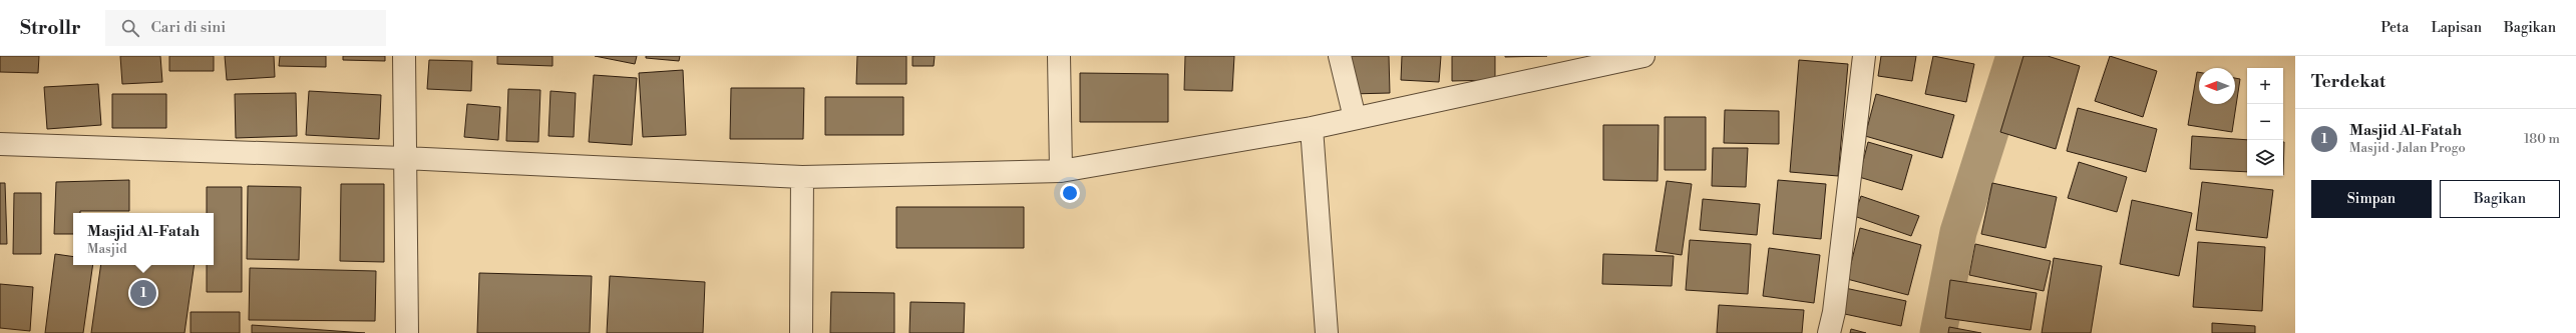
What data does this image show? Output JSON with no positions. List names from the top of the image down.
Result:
{
  "north": "left",
  "page": {
    "header": "Strollr",
    "search": "Cari di sini",
    "nav": ["Peta", "Lapisan", "Bagikan"],
    "heading": "Terdekat",
    "map_buttons": ["+", "−"],
    "list": [
      {
        "mark": "1",
        "name": "Masjid Al-Fatah",
        "note": "Masjid · Jalan Progo",
        "value": "180 m"
      }
    ],
    "buttons": ["Simpan", "Bagikan"],
    "popup": ["Masjid Al-Fatah", "Masjid"],
    "pins": "1"
  }
}
